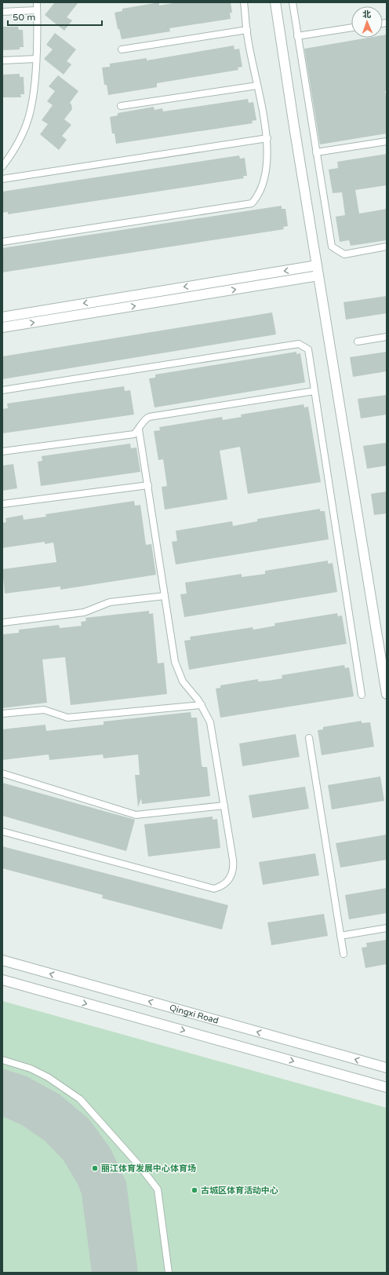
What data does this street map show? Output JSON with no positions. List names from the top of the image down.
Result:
{
  "streets": {
    "street": ["Qingxi Road"]
  },
  "places": ["丽江体育发展中心体育场", "古城区体育活动中心"],
  "scale_bar": "50 m",
  "north": "top"
}
